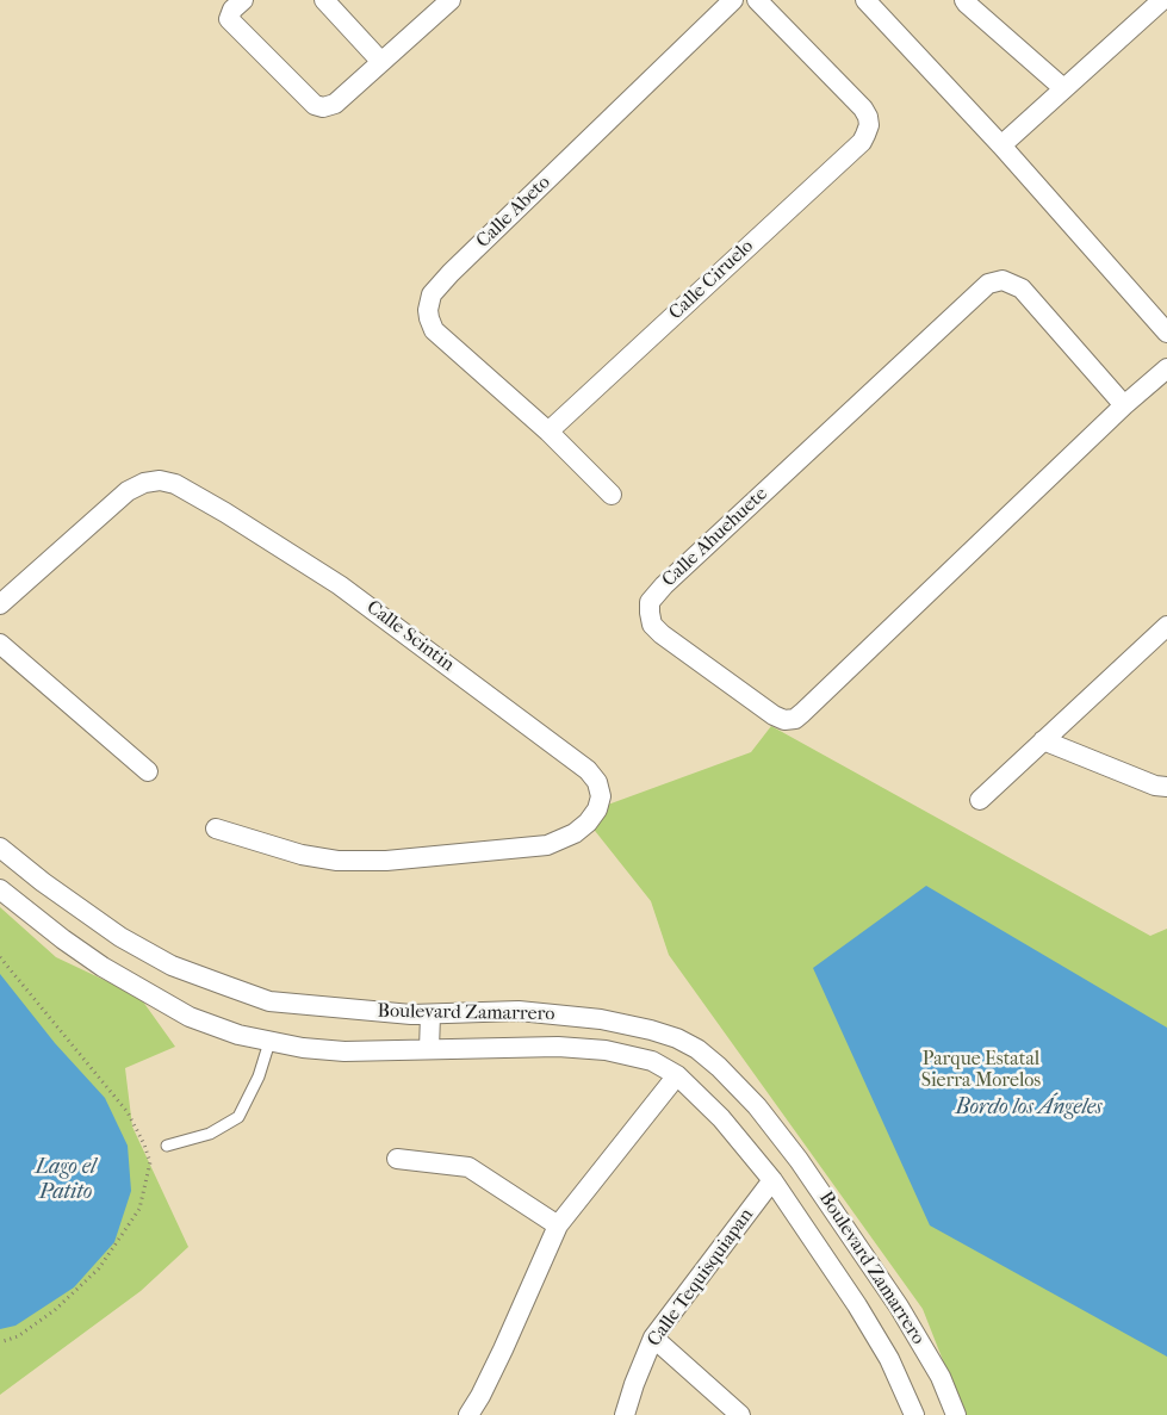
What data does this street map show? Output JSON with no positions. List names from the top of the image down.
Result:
{
  "streets": {
    "street": [
      "Calle Abeto",
      "Calle Ciruelo",
      "Calle Ahuehuete",
      "Calle Scintin",
      "Boulevard Zamarrero",
      "Calle Tequisquiapan"
    ]
  },
  "crossings": [
    ["Calle Abeto", "Calle Ciruelo"],
    ["Boulevard Zamarrero", "Calle Tequisquiapan"]
  ],
  "water": ["Bordo los Ángeles", "Lago el Patito"],
  "parks": ["Parque Estatal Sierra Morelos"]
}
